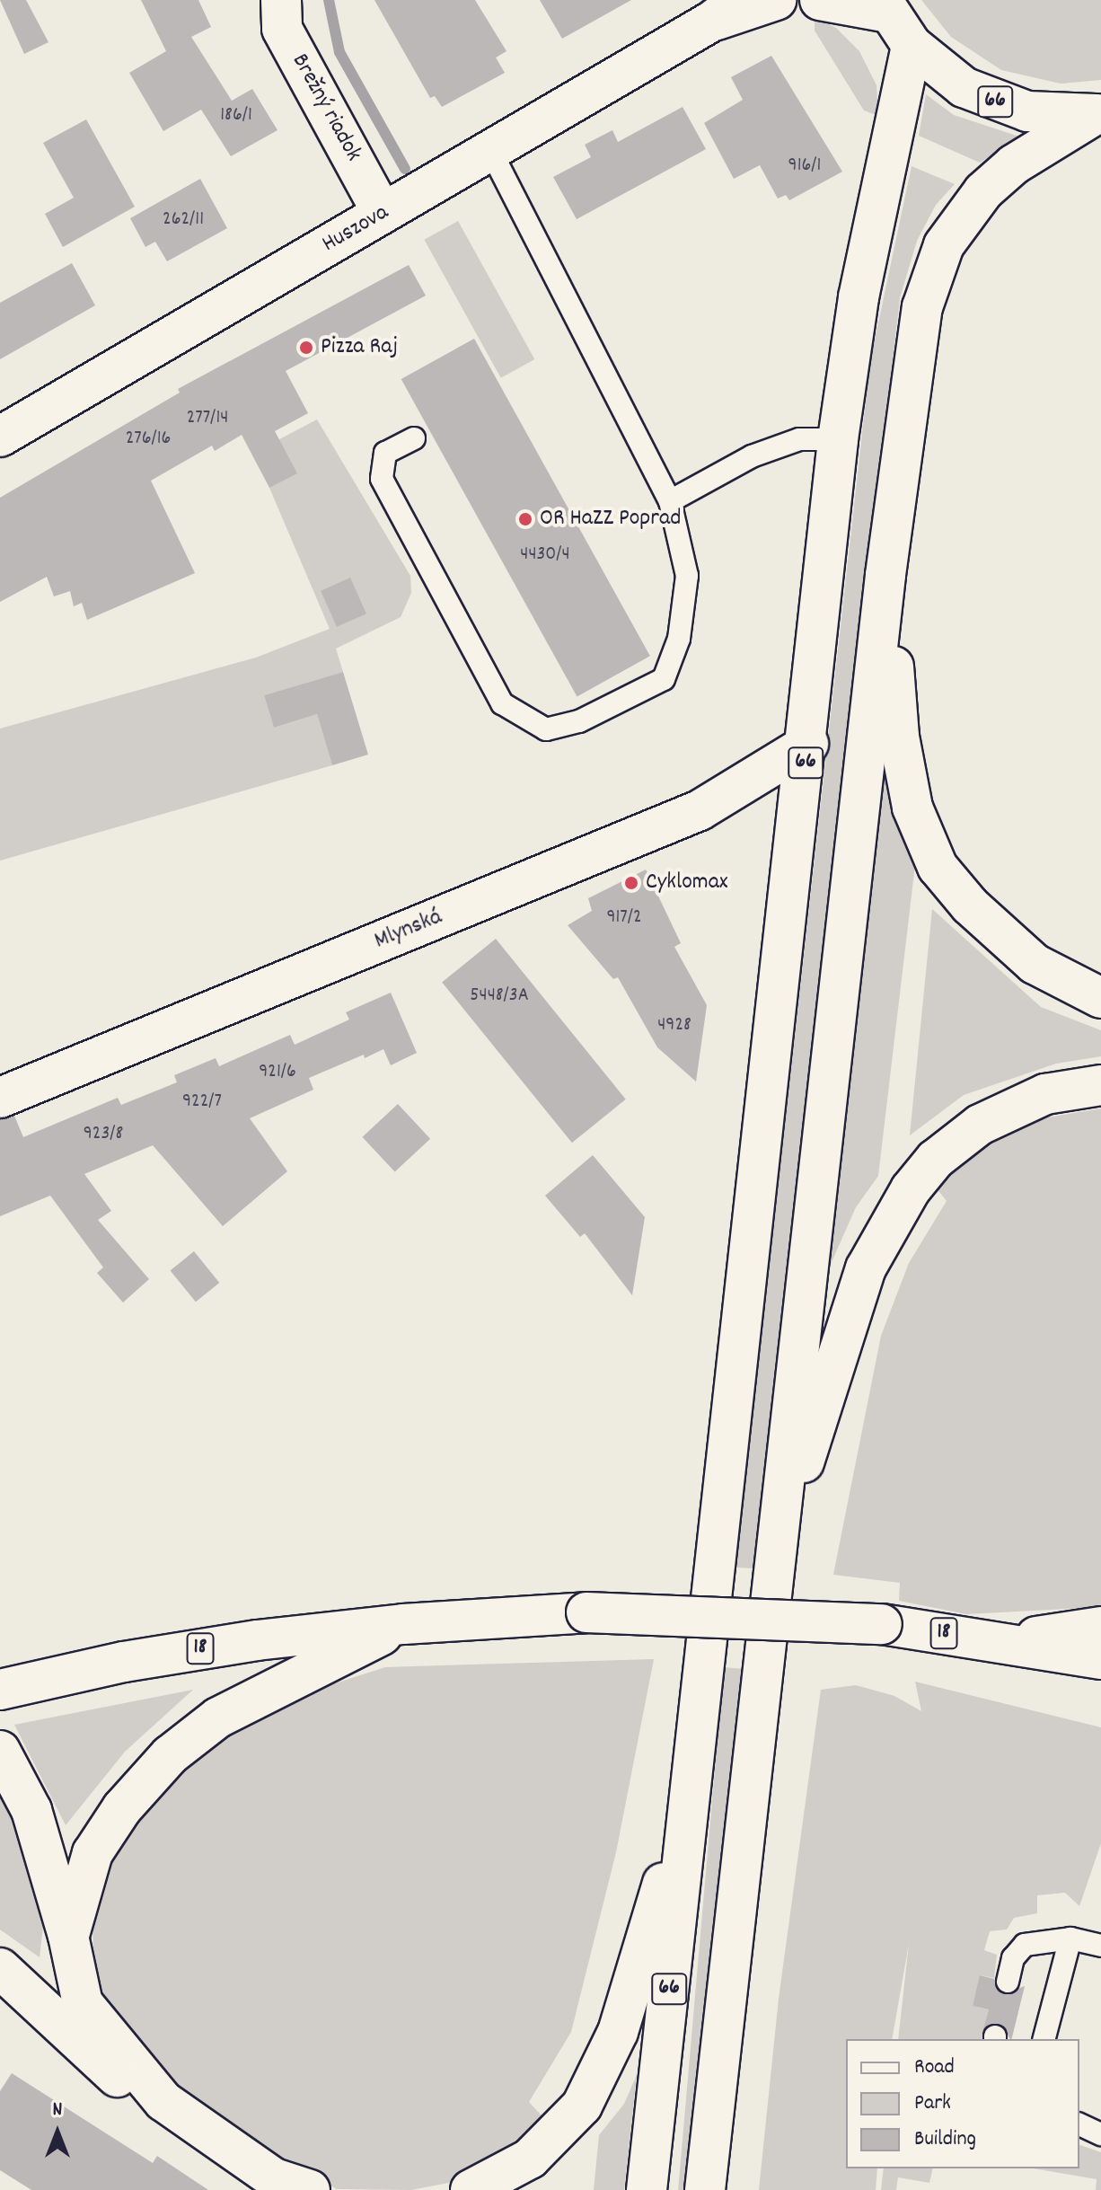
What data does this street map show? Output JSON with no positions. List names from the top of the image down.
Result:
{
  "streets": {
    "main road": [
      "66",
      "Brežný riadok",
      "Huszova",
      "Mlynská",
      "18"
    ]
  },
  "crossings": [
    ["66", "Mlynská"],
    ["Brežný riadok", "Huszova"]
  ],
  "places": ["Pizza Raj", "OR HaZZ Poprad", "Cyklomax"],
  "house_numbers": [
    "186/1",
    "916/1",
    "262/11",
    "277/14",
    "276/16",
    "4430/4",
    "917/2",
    "5448/3A",
    "4928",
    "921/6",
    "922/7",
    "923/8"
  ],
  "legend": ["Road", "Park", "Building"],
  "north": "top"
}
